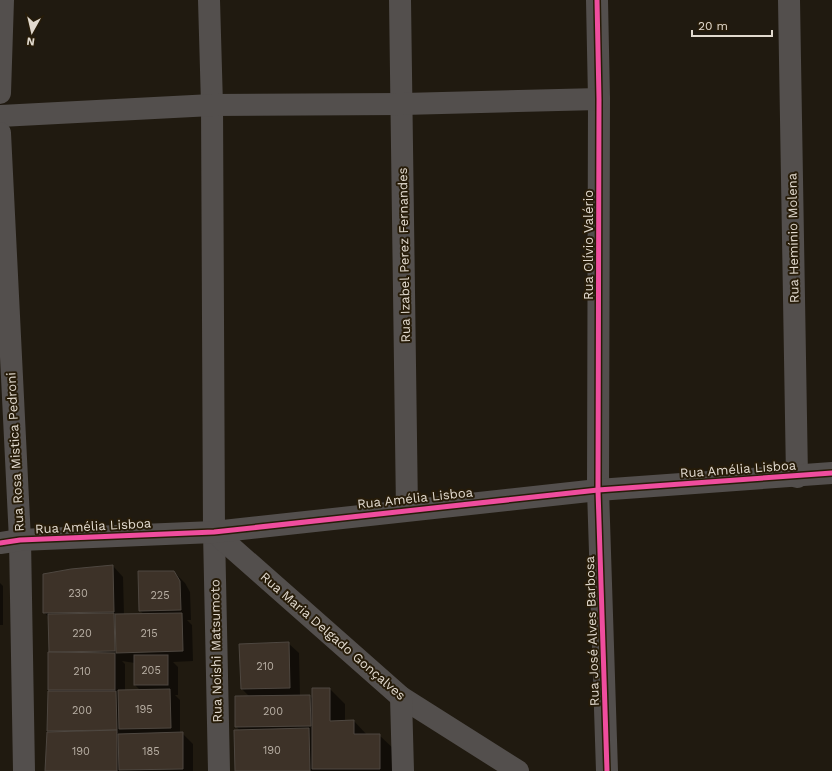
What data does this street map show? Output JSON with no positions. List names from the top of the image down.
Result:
{
  "streets": {
    "street": [
      "Rua Hemínio Molena",
      "Rua Olívio Valério",
      "Rua Izabel Perez Fernandes",
      "Rua Rosa Mistica Pedroni",
      "Rua Amélia Lisboa",
      "Rua José Alves Barbosa",
      "Rua Maria Delgado Gonçalves",
      "Rua Noishi Matsumoto"
    ]
  },
  "crossings": [
    ["Rua Hemínio Molena", "Rua Amélia Lisboa"],
    ["Rua Olívio Valério", "Rua Amélia Lisboa"],
    ["Rua Olívio Valério", "Rua José Alves Barbosa"],
    ["Rua Izabel Perez Fernandes", "Rua Amélia Lisboa"],
    ["Rua Rosa Mistica Pedroni", "Rua Amélia Lisboa"],
    ["Rua Amélia Lisboa", "Rua José Alves Barbosa"],
    ["Rua Amélia Lisboa", "Rua Maria Delgado Gonçalves"],
    ["Rua Amélia Lisboa", "Rua Noishi Matsumoto"],
    ["Rua Maria Delgado Gonçalves", "Rua Noishi Matsumoto"]
  ],
  "house_numbers": [
    "230",
    "225",
    "220",
    "215",
    "210",
    "205",
    "210",
    "195",
    "200",
    "200",
    "190",
    "190",
    "185"
  ],
  "scale_bar": "20 m",
  "north": "bottom"
}
